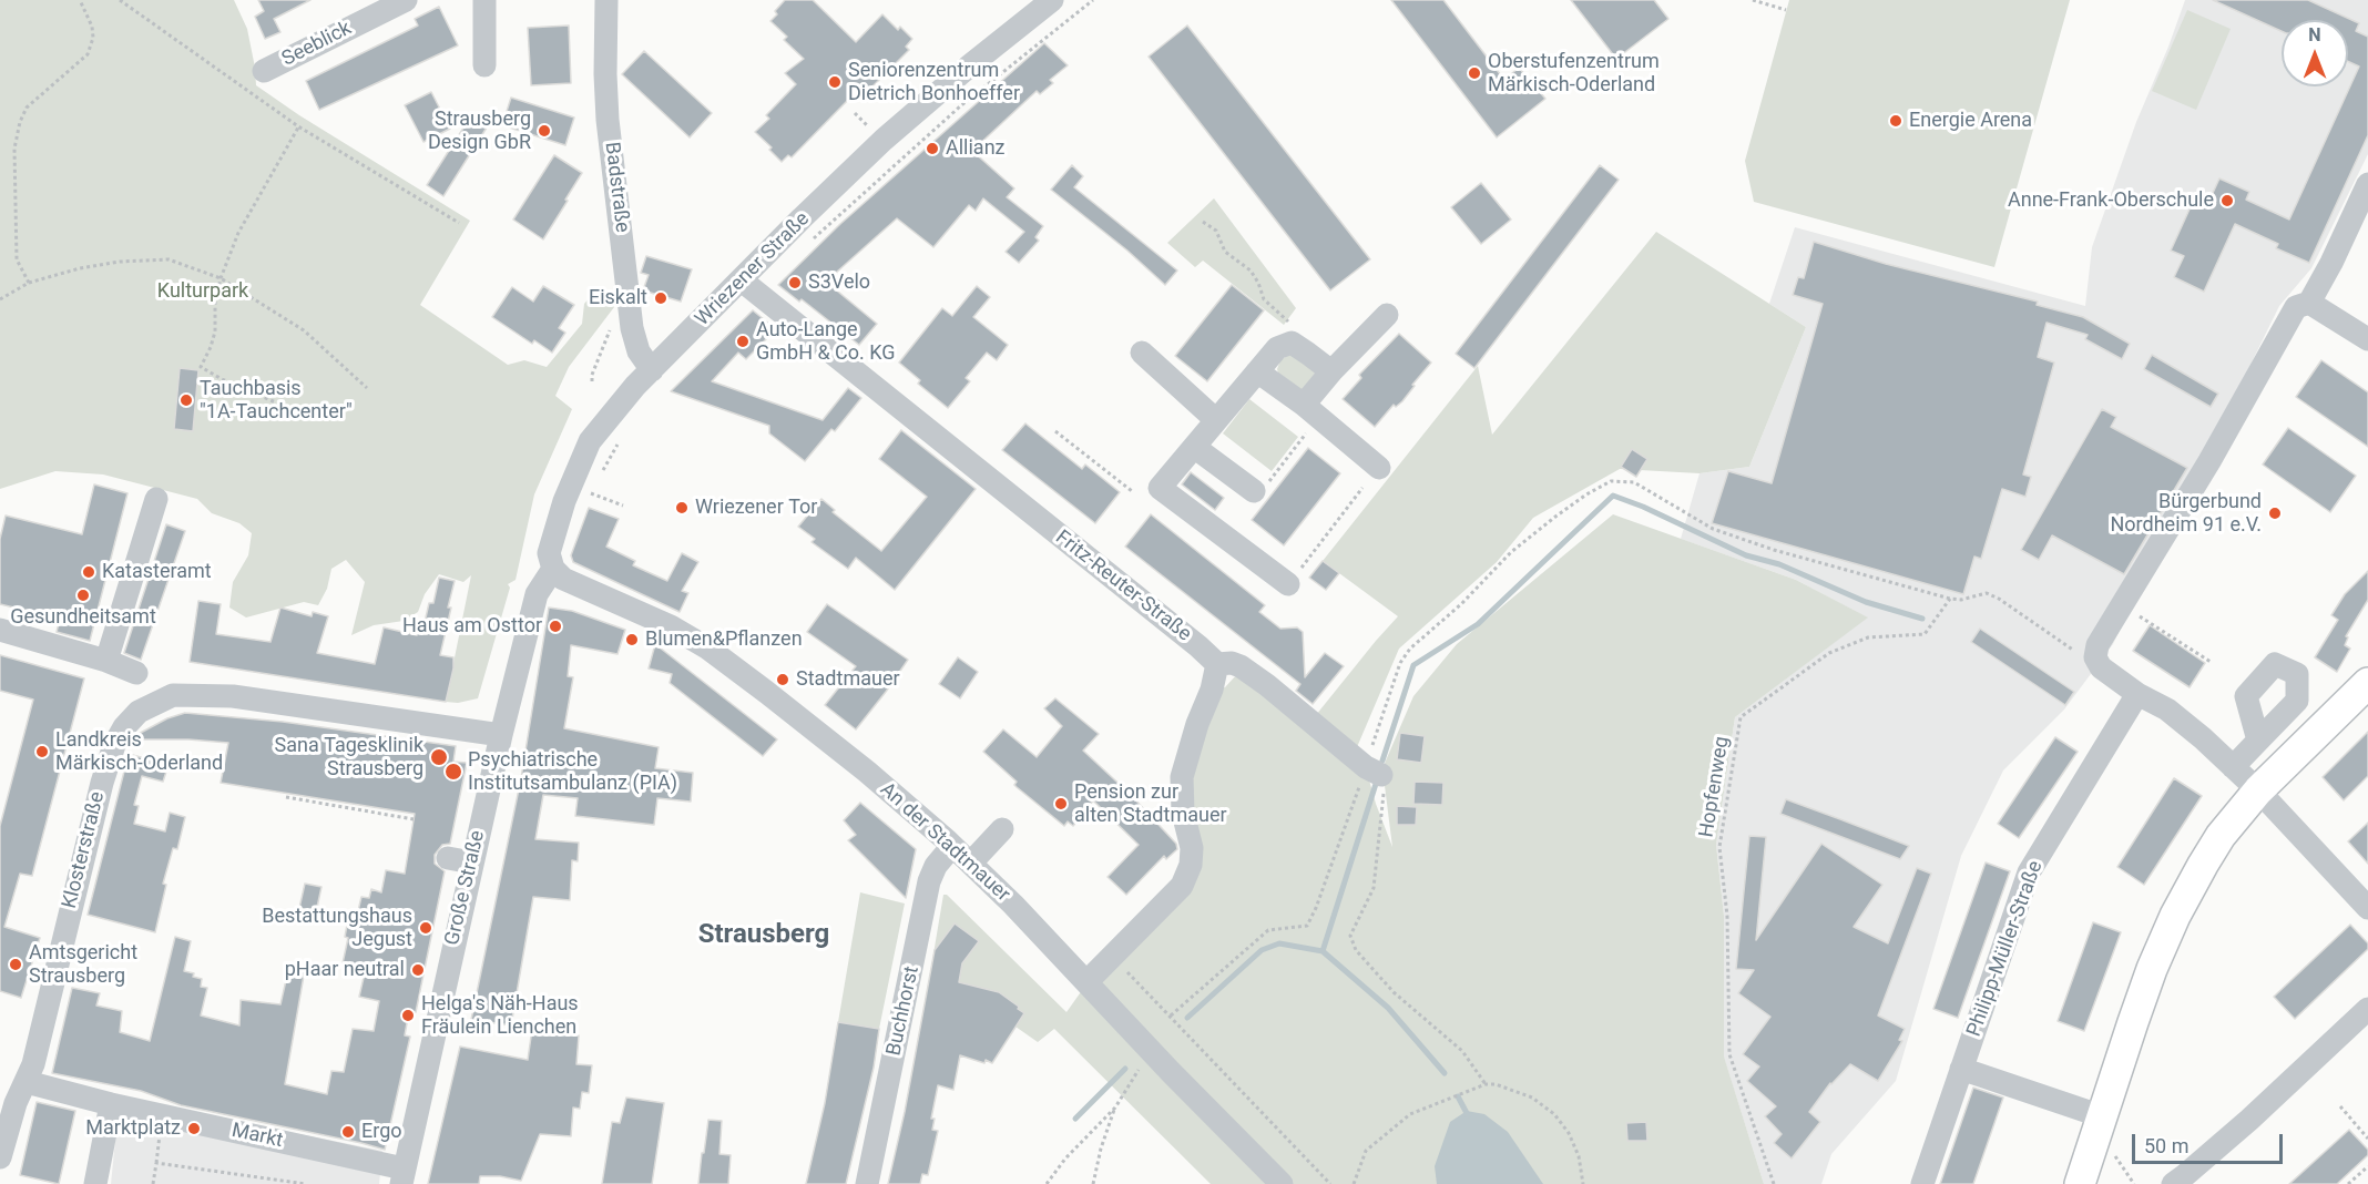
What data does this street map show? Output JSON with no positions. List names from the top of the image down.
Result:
{
  "streets": {
    "street": [
      "Seeblick",
      "Badstraße",
      "Wriezener Straße",
      "Fritz-Reuter-Straße",
      "An der Stadtmauer",
      "Klosterstraße",
      "Große Straße",
      "Philipp-Müller-Straße",
      "Buchhorst",
      "Markt"
    ],
    "path": ["Hopfenweg"]
  },
  "crossings": [
    ["Badstraße", "Wriezener Straße"],
    ["Wriezener Straße", "Fritz-Reuter-Straße"],
    ["Wriezener Straße", "An der Stadtmauer"],
    ["Wriezener Straße", "Große Straße"],
    ["An der Stadtmauer", "Große Straße"],
    ["An der Stadtmauer", "Buchhorst"],
    ["Klosterstraße", "Große Straße"],
    ["Klosterstraße", "Markt"],
    ["Große Straße", "Markt"]
  ],
  "districts": ["Strausberg"],
  "parks": ["Kulturpark"],
  "places": [
    "Oberstufenzentrum Märkisch-Oderland",
    "Seniorenzentrum Dietrich Bonhoeffer",
    "Energie Arena",
    "Strausberg Design GbR",
    "Allianz",
    "Anne-Frank-Oberschule",
    "S3Velo",
    "Eiskalt",
    "Auto-Lange GmbH & Co. KG",
    "Tauchbasis \"1A-Tauchcenter\"",
    "Wriezener Tor",
    "Bürgerbund Nordheim 91 e.V.",
    "Katasteramt",
    "Gesundheitsamt",
    "Haus am Osttor",
    "Blumen&Pflanzen",
    "Stadtmauer",
    "Landkreis Märkisch-Oderland",
    "Sana Tagesklinik Strausberg",
    "Psychiatrische Institutsambulanz (PIA)",
    "Pension zur alten Stadtmauer",
    "Bestattungshaus Jegust",
    "Amtsgericht Strausberg",
    "pHaar neutral",
    "Helga's Näh-Haus Fräulein Lienchen",
    "Marktplatz",
    "Ergo"
  ],
  "scale_bar": "50 m",
  "north": "top"
}
